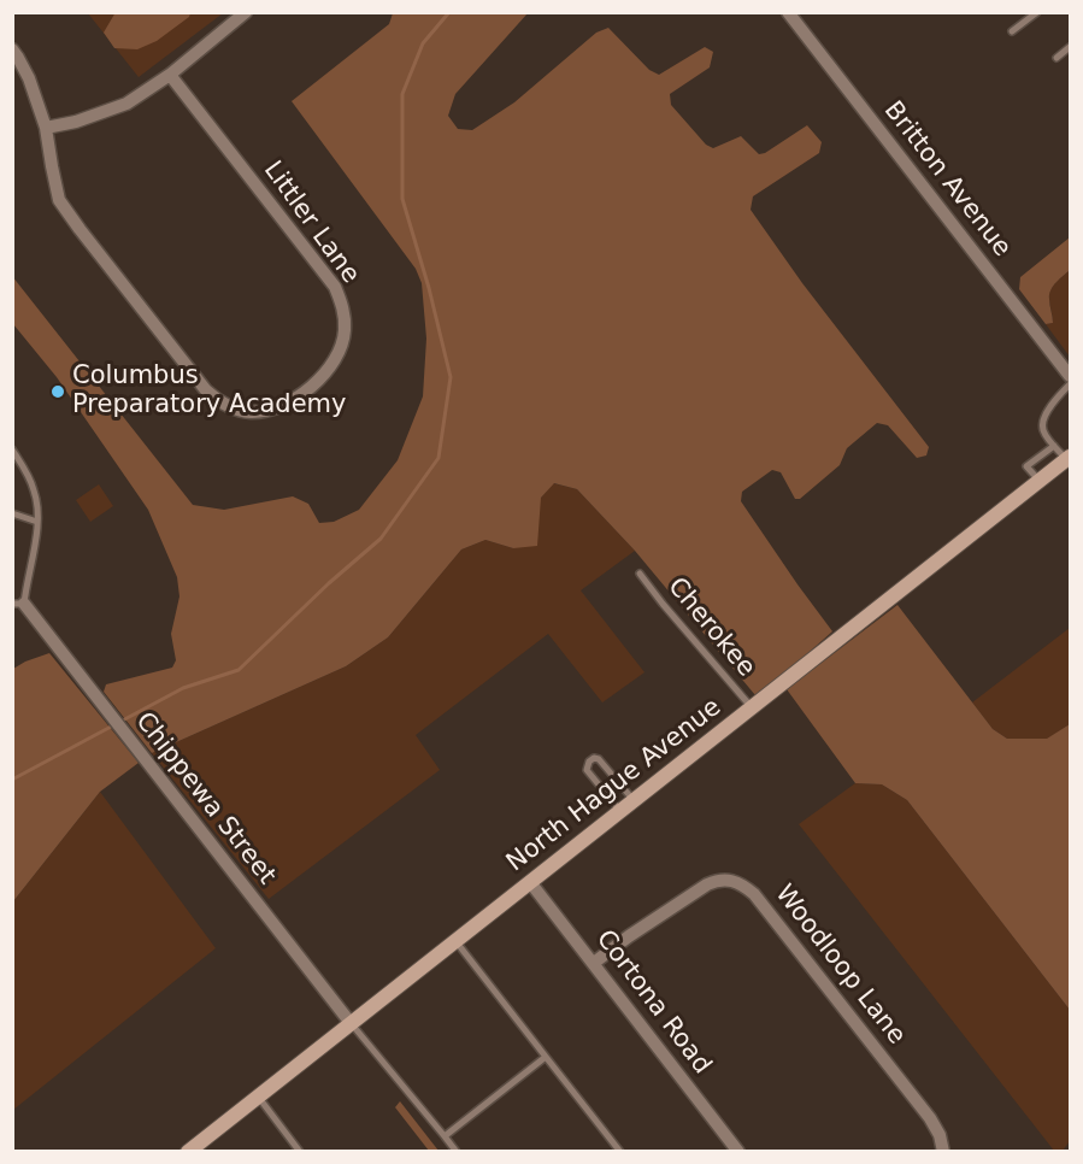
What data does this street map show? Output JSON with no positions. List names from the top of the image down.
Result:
{
  "streets": {
    "main road": ["North Hague Avenue"],
    "street": [
      "Britton Avenue",
      "Littler Lane",
      "Chippewa Street",
      "Woodloop Lane",
      "Cortona Road"
    ],
    "lane": ["Cherokee"]
  },
  "crossings": [
    ["Cherokee", "North Hague Avenue"],
    ["North Hague Avenue", "Chippewa Street"],
    ["North Hague Avenue", "Cortona Road"],
    ["Woodloop Lane", "Cortona Road"]
  ],
  "places": ["Columbus Preparatory Academy"]
}
